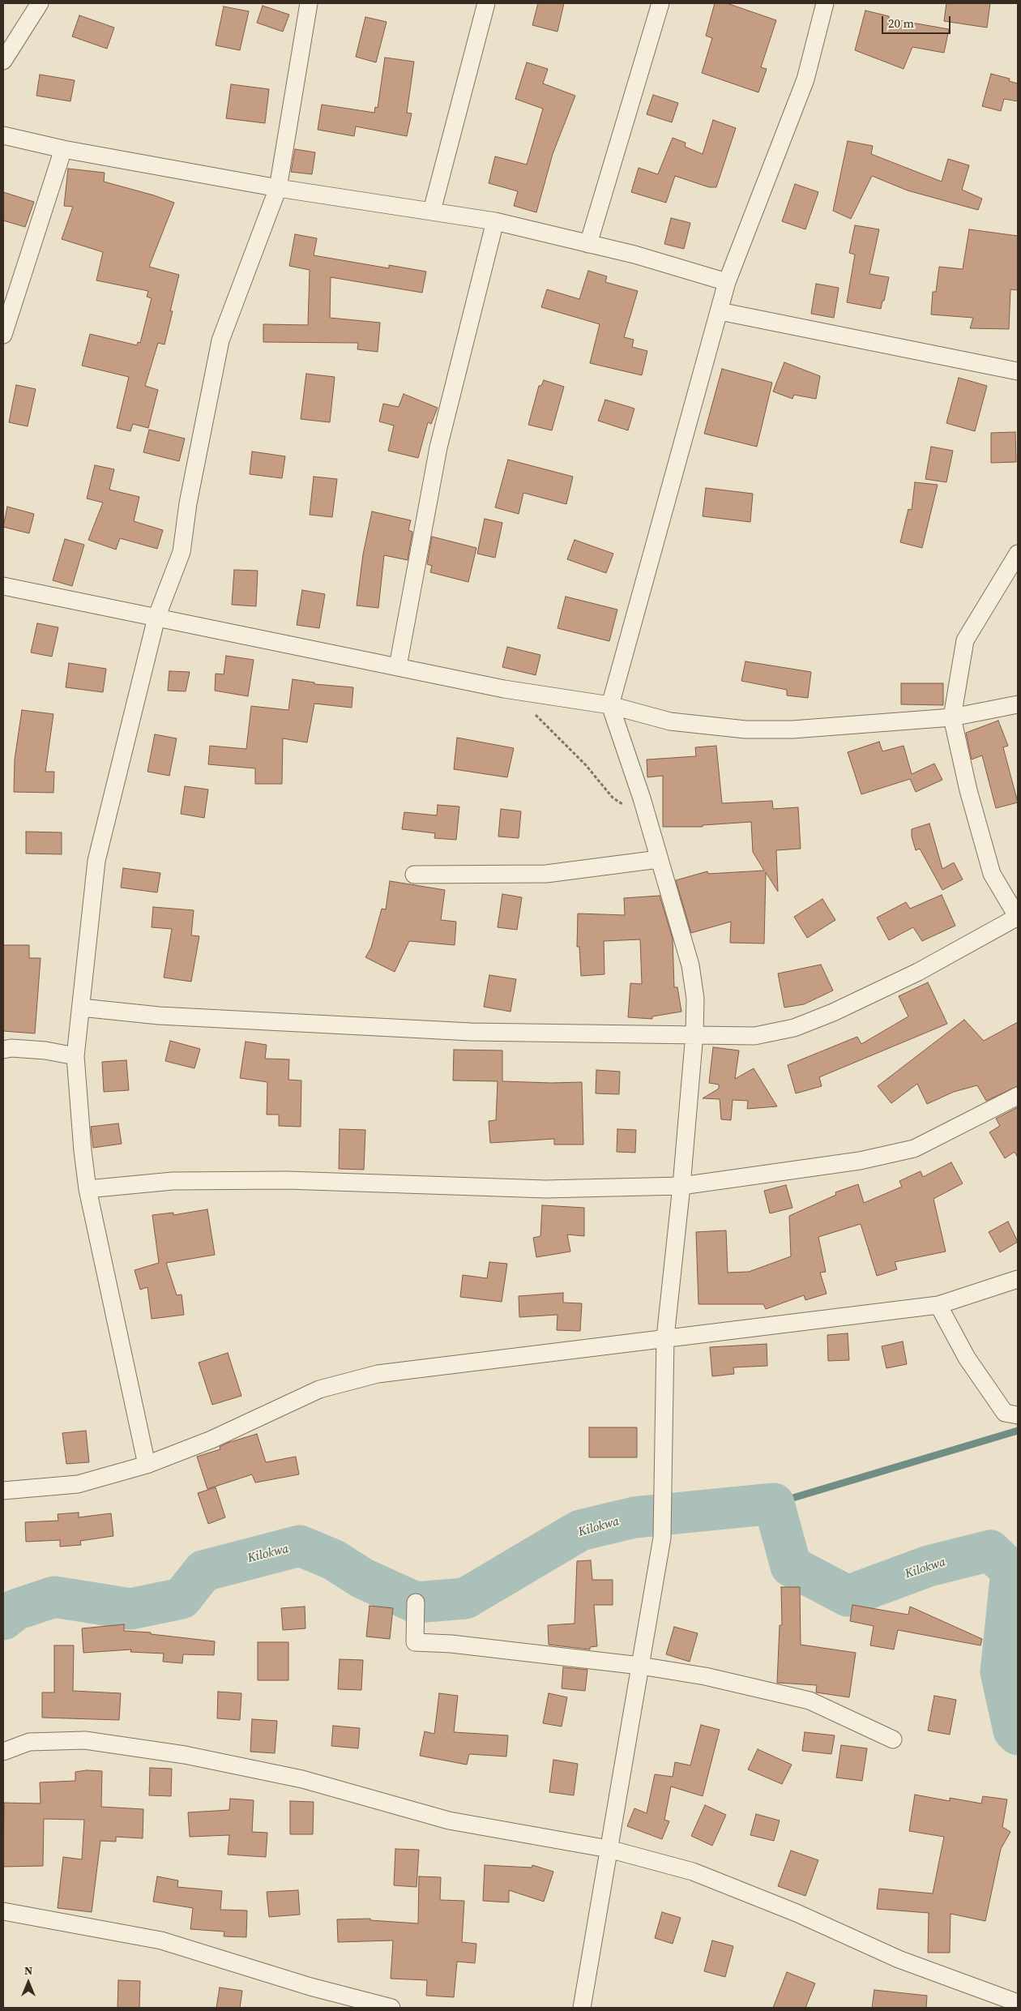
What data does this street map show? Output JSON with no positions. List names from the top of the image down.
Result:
{
  "water": ["Kilokwa"],
  "scale_bar": "20 m",
  "north": "top"
}
